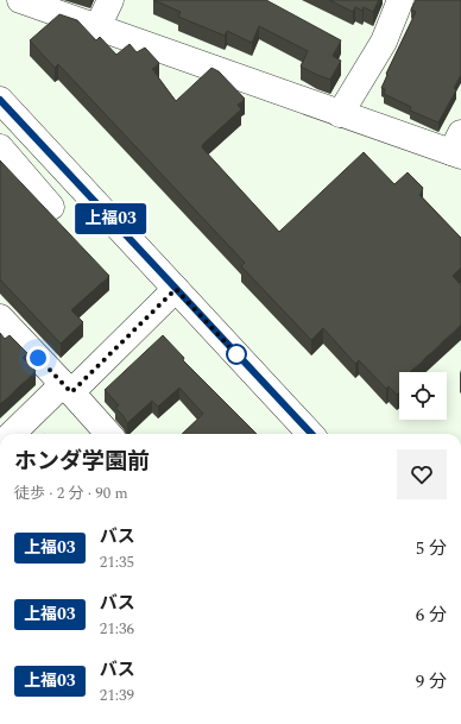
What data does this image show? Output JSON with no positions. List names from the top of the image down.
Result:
{
  "lines": ["bus line 上福03"],
  "page": {
    "on_map": "上福03",
    "heading": ["ホンダ学園前", "徒歩 · 2 分 · 90 m"],
    "list": [
      {
        "mark": "上福03",
        "name": "バス",
        "note": "21:35",
        "value": "5 分"
      },
      {
        "mark": "上福03",
        "name": "バス",
        "note": "21:36",
        "value": "6 分"
      },
      {
        "mark": "上福03",
        "name": "バス",
        "note": "21:39",
        "value": "9 分"
      }
    ]
  }
}
